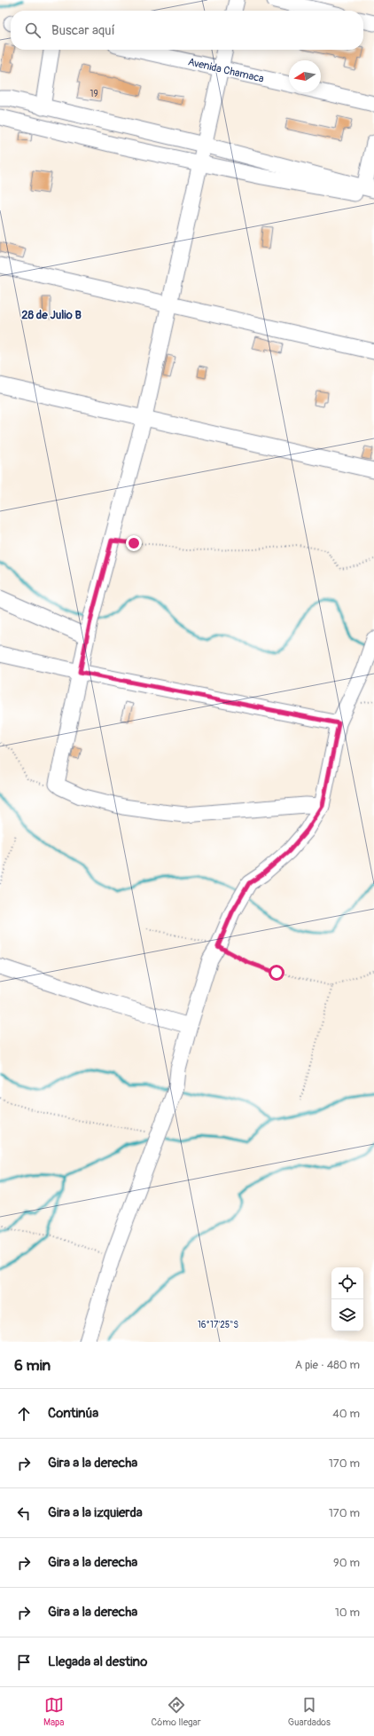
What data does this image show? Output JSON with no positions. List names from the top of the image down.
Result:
{
  "streets": {
    "street": ["Avenida Chamaca"]
  },
  "districts": ["28 de Julio B"],
  "house_numbers": ["19"],
  "north": "left",
  "page": {
    "search": "Buscar aquí",
    "heading": ["6 min", "A pie · 480 m"],
    "list": [
      ["Continúa", "40 m"],
      ["Gira a la derecha", "170 m"],
      ["Gira a la izquierda", "170 m"],
      ["Gira a la derecha", "90 m"],
      ["Gira a la derecha", "10 m"],
      "Llegada al destino"
    ],
    "nav": ["Mapa", "Cómo llegar", "Guardados"]
  },
  "coordinates": ["16°17'25\"S"]
}
